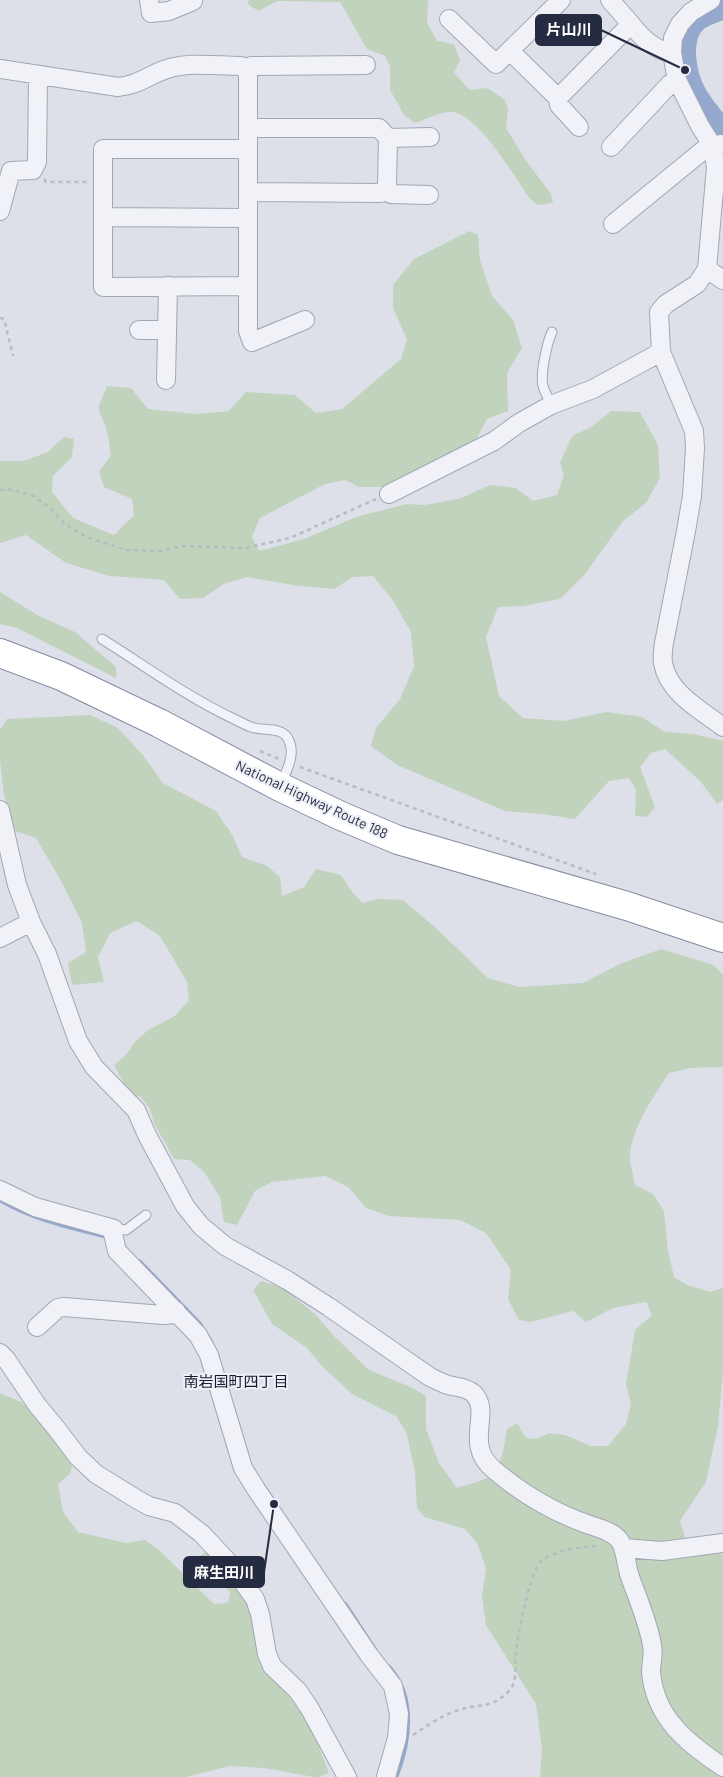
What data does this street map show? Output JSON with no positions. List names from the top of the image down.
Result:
{
  "streets": {
    "highway": ["National Highway Route 188"]
  },
  "districts": ["南岩国町四丁目"],
  "places": ["片山川", "麻生田川"]
}
